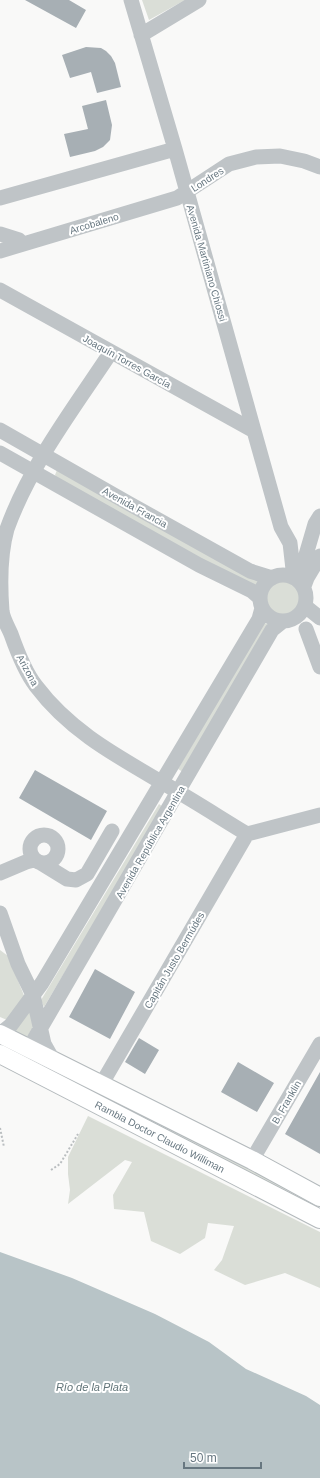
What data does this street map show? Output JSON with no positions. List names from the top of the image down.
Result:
{
  "streets": {
    "main road": ["Rambla Doctor Claudio Williman"],
    "street": [
      "Londres",
      "Arcobaleno",
      "Avenida Martiniano Chiossi",
      "Joaquín Torres García",
      "Avenida Francia",
      "Arizona",
      "Avenida República Argentina",
      "Capitán Justo Bermúdes",
      "B. Franklin"
    ]
  },
  "crossings": [
    ["Londres", "Arcobaleno"],
    ["Londres", "Avenida Martiniano Chiossi"],
    ["Arcobaleno", "Avenida Martiniano Chiossi"],
    ["Avenida Martiniano Chiossi", "Joaquín Torres García"],
    ["Avenida Martiniano Chiossi", "Avenida Francia"],
    ["Avenida Martiniano Chiossi", "Avenida República Argentina"],
    ["Joaquín Torres García", "Arizona"],
    ["Avenida Francia", "Arizona"],
    ["Avenida Francia", "Avenida República Argentina"],
    ["Arizona", "Avenida República Argentina"],
    ["Arizona", "Capitán Justo Bermúdes"],
    ["Avenida República Argentina", "Rambla Doctor Claudio Williman"],
    ["Capitán Justo Bermúdes", "Rambla Doctor Claudio Williman"],
    ["B. Franklin", "Rambla Doctor Claudio Williman"]
  ],
  "water": ["Río de la Plata"],
  "scale_bar": "50 m"
}
